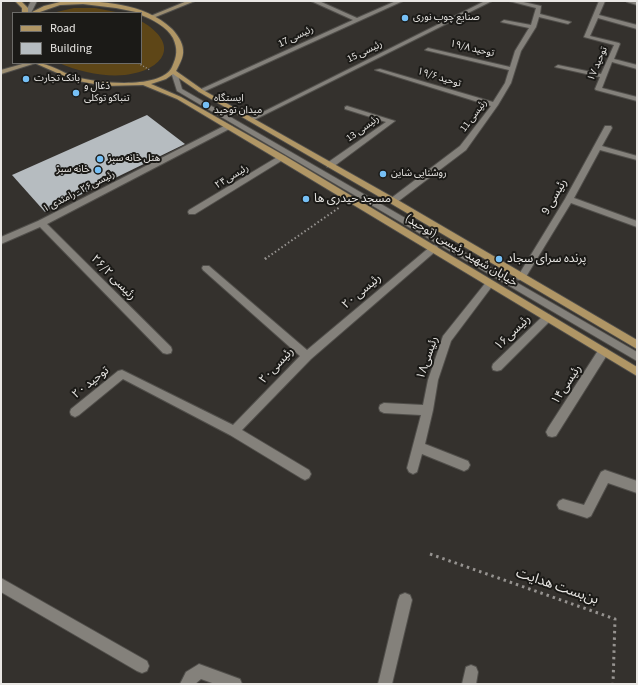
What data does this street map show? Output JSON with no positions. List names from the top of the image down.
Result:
{
  "streets": {
    "main road": ["خیابان شهید رئیسی (توحید)"],
    "street": [
      "رئیسی 17",
      "توحید ۱۹/۸",
      "رئیسی 15",
      "توحید ۱۷",
      "توحید ۱۹/۶",
      "رئیسی 11",
      "رئیسی 13",
      "رئیسی۲۴",
      "رئیسی۲۶ - رامندی ۱",
      "رئیسی 9",
      "رئیسی ۲۶/۲",
      "رئیسی ۲۰",
      "رئیسی۱۶",
      "رئیسی۱۸",
      "رئیسی۲۰",
      "توحید ۲۰",
      "رئیسی۱۴"
    ],
    "path": ["بن‌بست هدایت"]
  },
  "crossings": [
    ["رئیسی 17", "خیابان شهید رئیسی (توحید)"],
    ["توحید ۱۹/۸", "رئیسی 11"],
    ["رئیسی 15", "خیابان شهید رئیسی (توحید)"],
    ["توحید ۱۹/۶", "رئیسی 11"],
    ["رئیسی 11", "خیابان شهید رئیسی (توحید)"],
    ["رئیسی 13", "خیابان شهید رئیسی (توحید)"],
    ["رئیسی۲۴", "خیابان شهید رئیسی (توحید)"],
    ["رئیسی۲۶ - رامندی ۱", "خیابان شهید رئیسی (توحید)"],
    ["رئیسی۲۶ - رامندی ۱", "رئیسی ۲۶/۲"],
    ["رئیسی 9", "خیابان شهید رئیسی (توحید)"],
    ["خیابان شهید رئیسی (توحید)", "رئیسی ۲۰"],
    ["خیابان شهید رئیسی (توحید)", "رئیسی۱۶"],
    ["خیابان شهید رئیسی (توحید)", "رئیسی۱۸"],
    ["خیابان شهید رئیسی (توحید)", "رئیسی۱۴"],
    ["رئیسی ۲۰", "رئیسی۲۰"],
    ["رئیسی۲۰", "توحید ۲۰"]
  ],
  "places": [
    "صنایع چوب نوری",
    "بانک تجارت",
    "ذغال و تنباکو توکلی",
    "ایستگاه میدان توحید",
    "هتل خانه سبز",
    "خانه سبز",
    "روشنایی شاین",
    "مسجد حیدری ها",
    "پرنده سرای سجاد"
  ],
  "legend": ["Road", "Building"]
}
